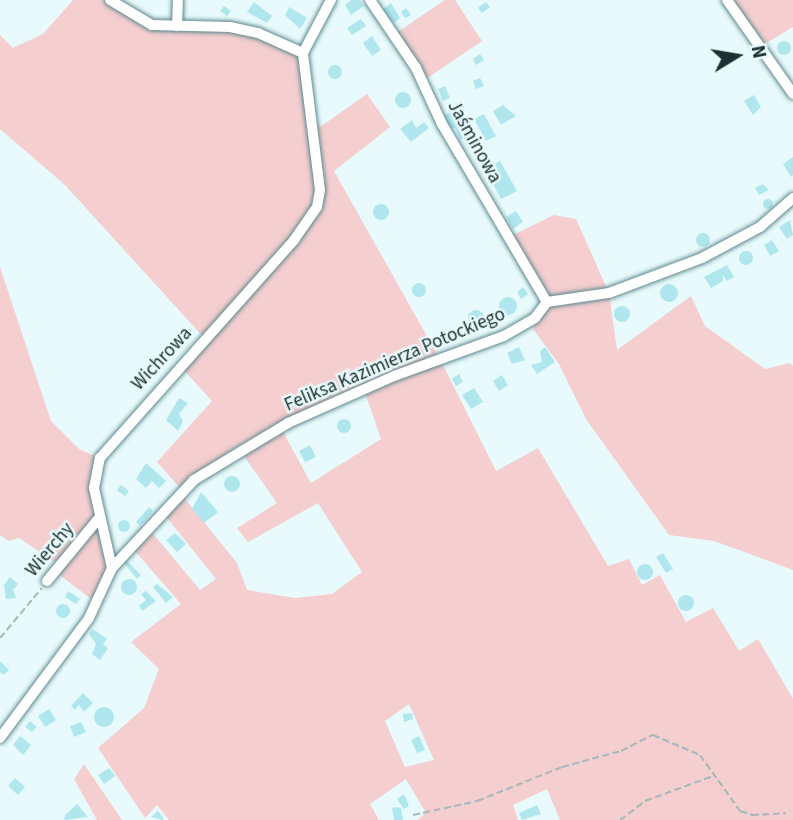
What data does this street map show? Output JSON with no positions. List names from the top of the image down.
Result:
{
  "streets": {
    "street": [
      "Jaśminowa",
      "Wichrowa",
      "Feliksa Kazimierza Potockiego",
      "Wierchy"
    ]
  },
  "crossings": [
    ["Jaśminowa", "Feliksa Kazimierza Potockiego"],
    ["Wichrowa", "Feliksa Kazimierza Potockiego"],
    ["Wichrowa", "Wierchy"]
  ],
  "north": "right"
}
